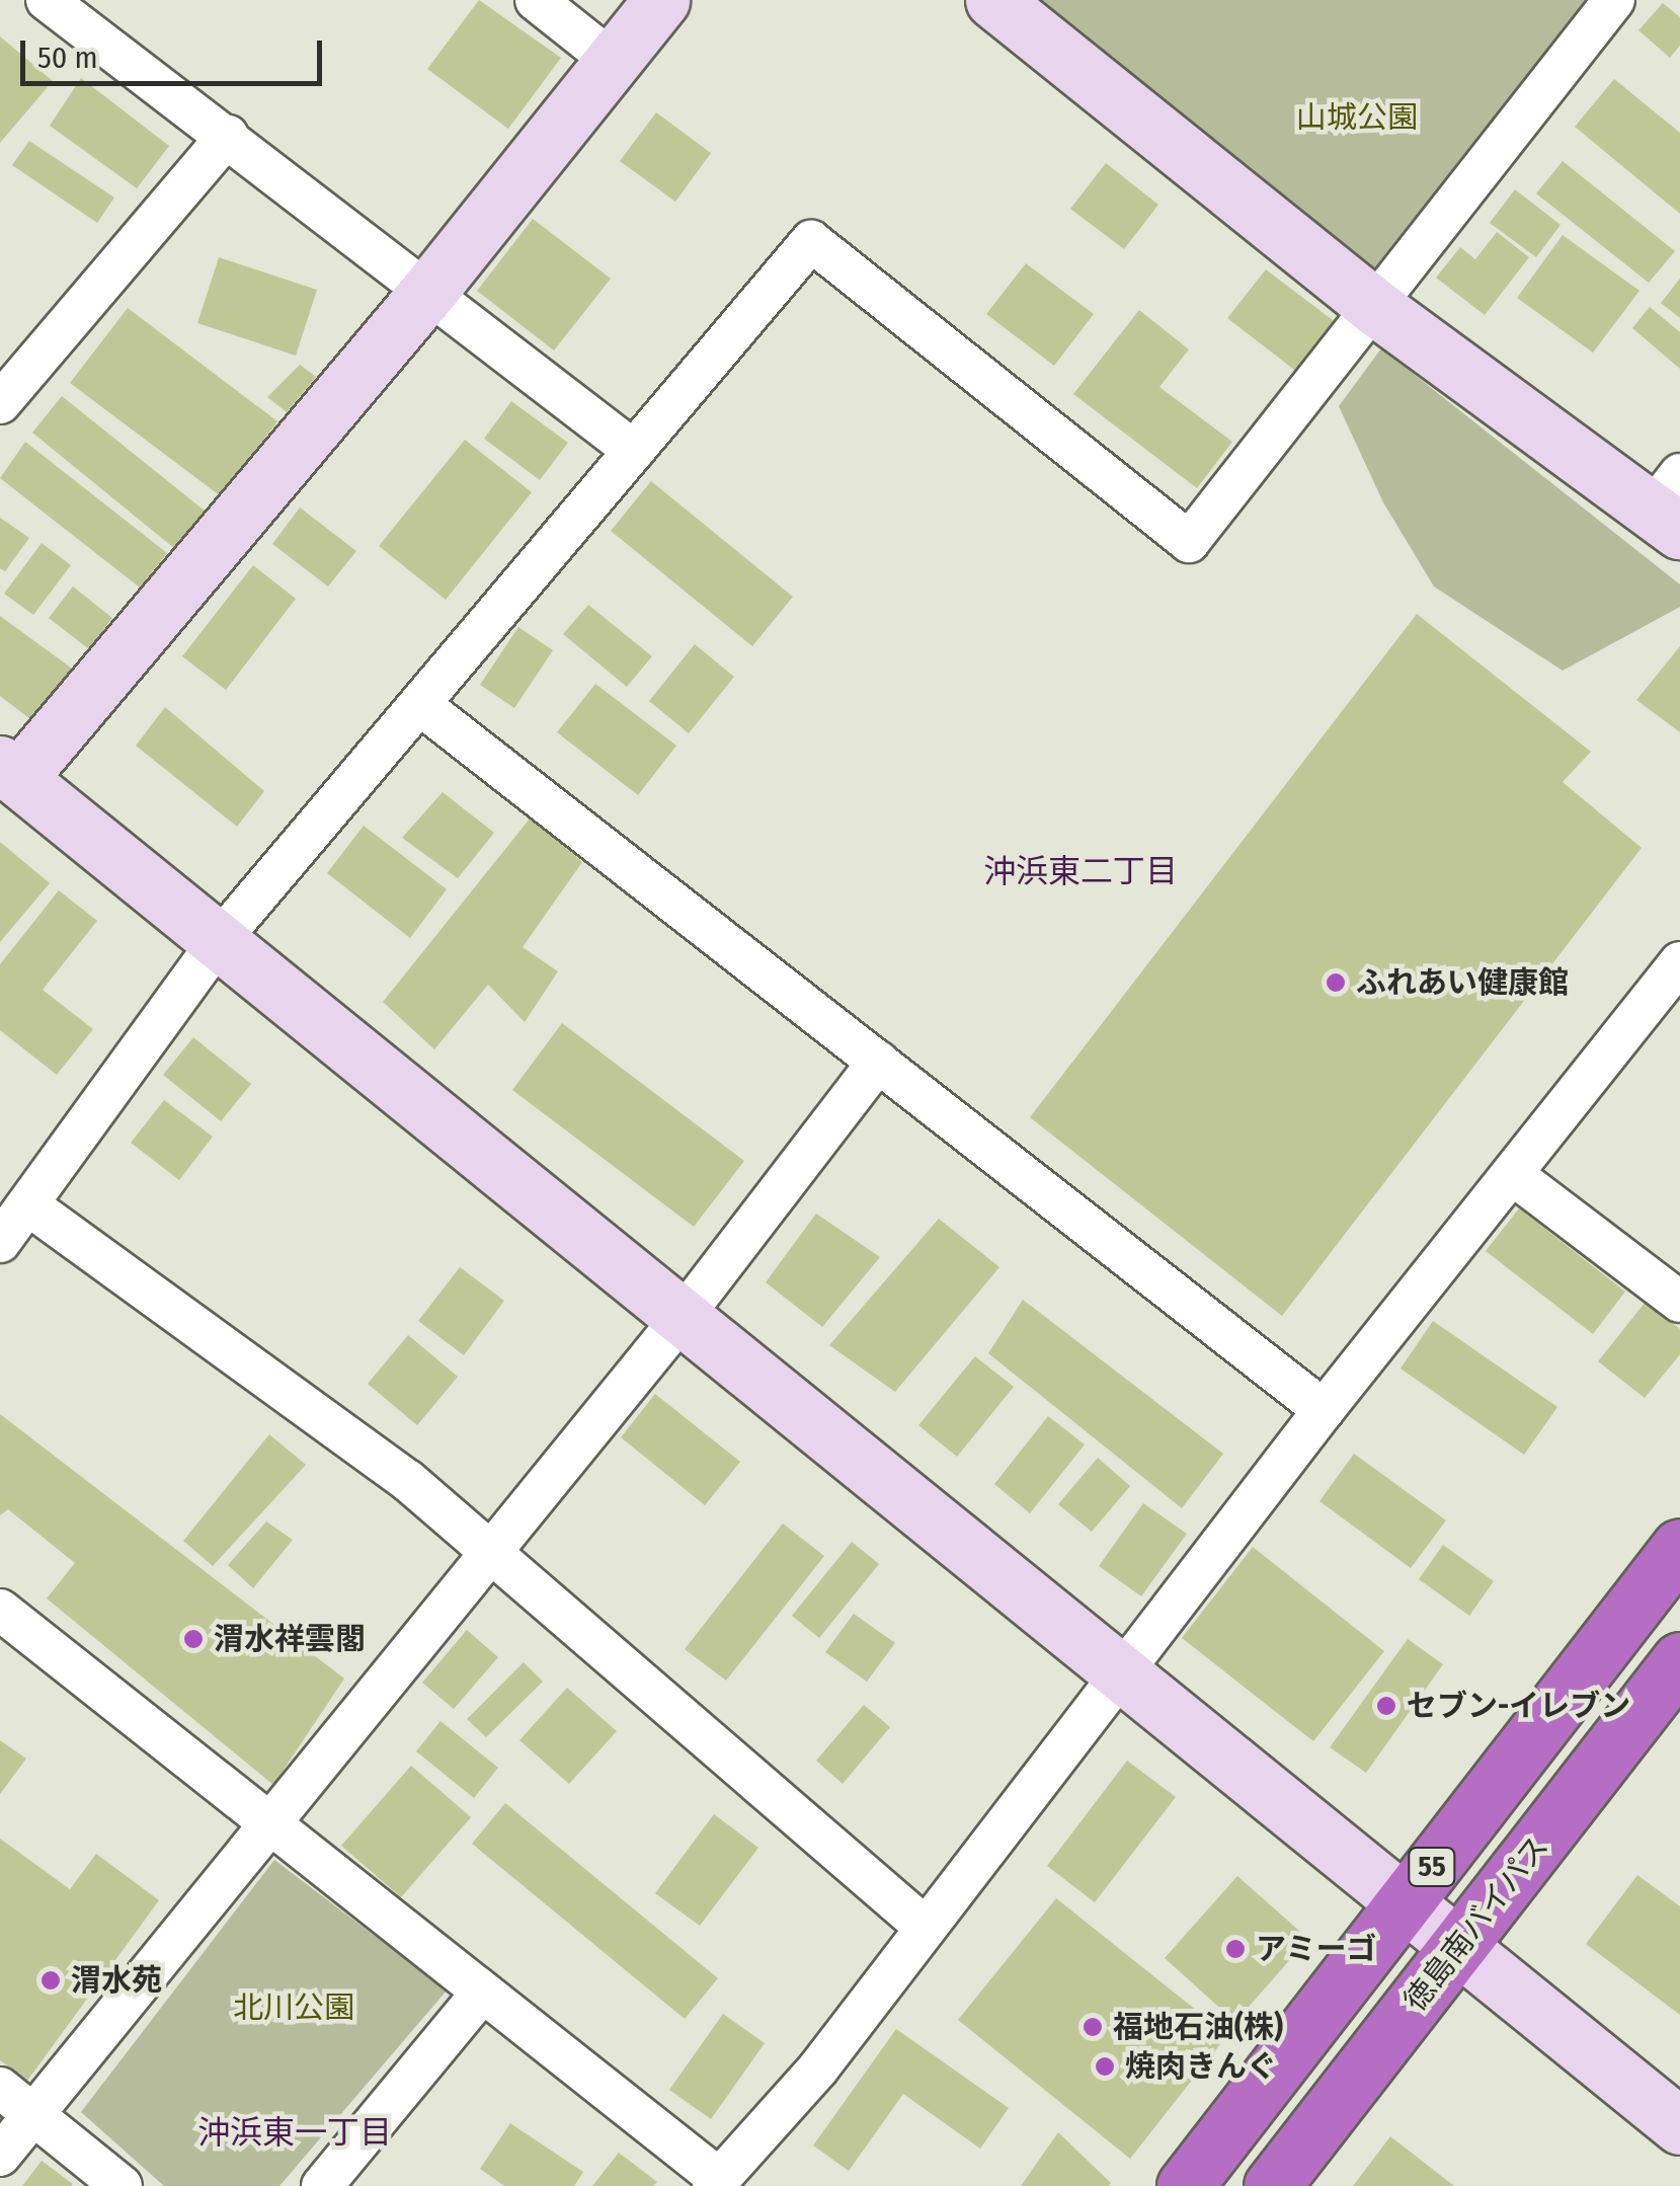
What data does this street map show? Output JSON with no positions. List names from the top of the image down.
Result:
{
  "streets": {
    "highway": ["55", "徳島南バイパス"]
  },
  "districts": ["沖浜東二丁目", "沖浜東一丁目"],
  "parks": ["山城公園", "北川公園"],
  "places": [
    "ふれあい健康館",
    "渭水祥雲閣",
    "セブン-イレブン",
    "アミーゴ",
    "渭水苑",
    "福地石油(株)",
    "焼肉きんぐ"
  ],
  "scale_bar": "50 m"
}
